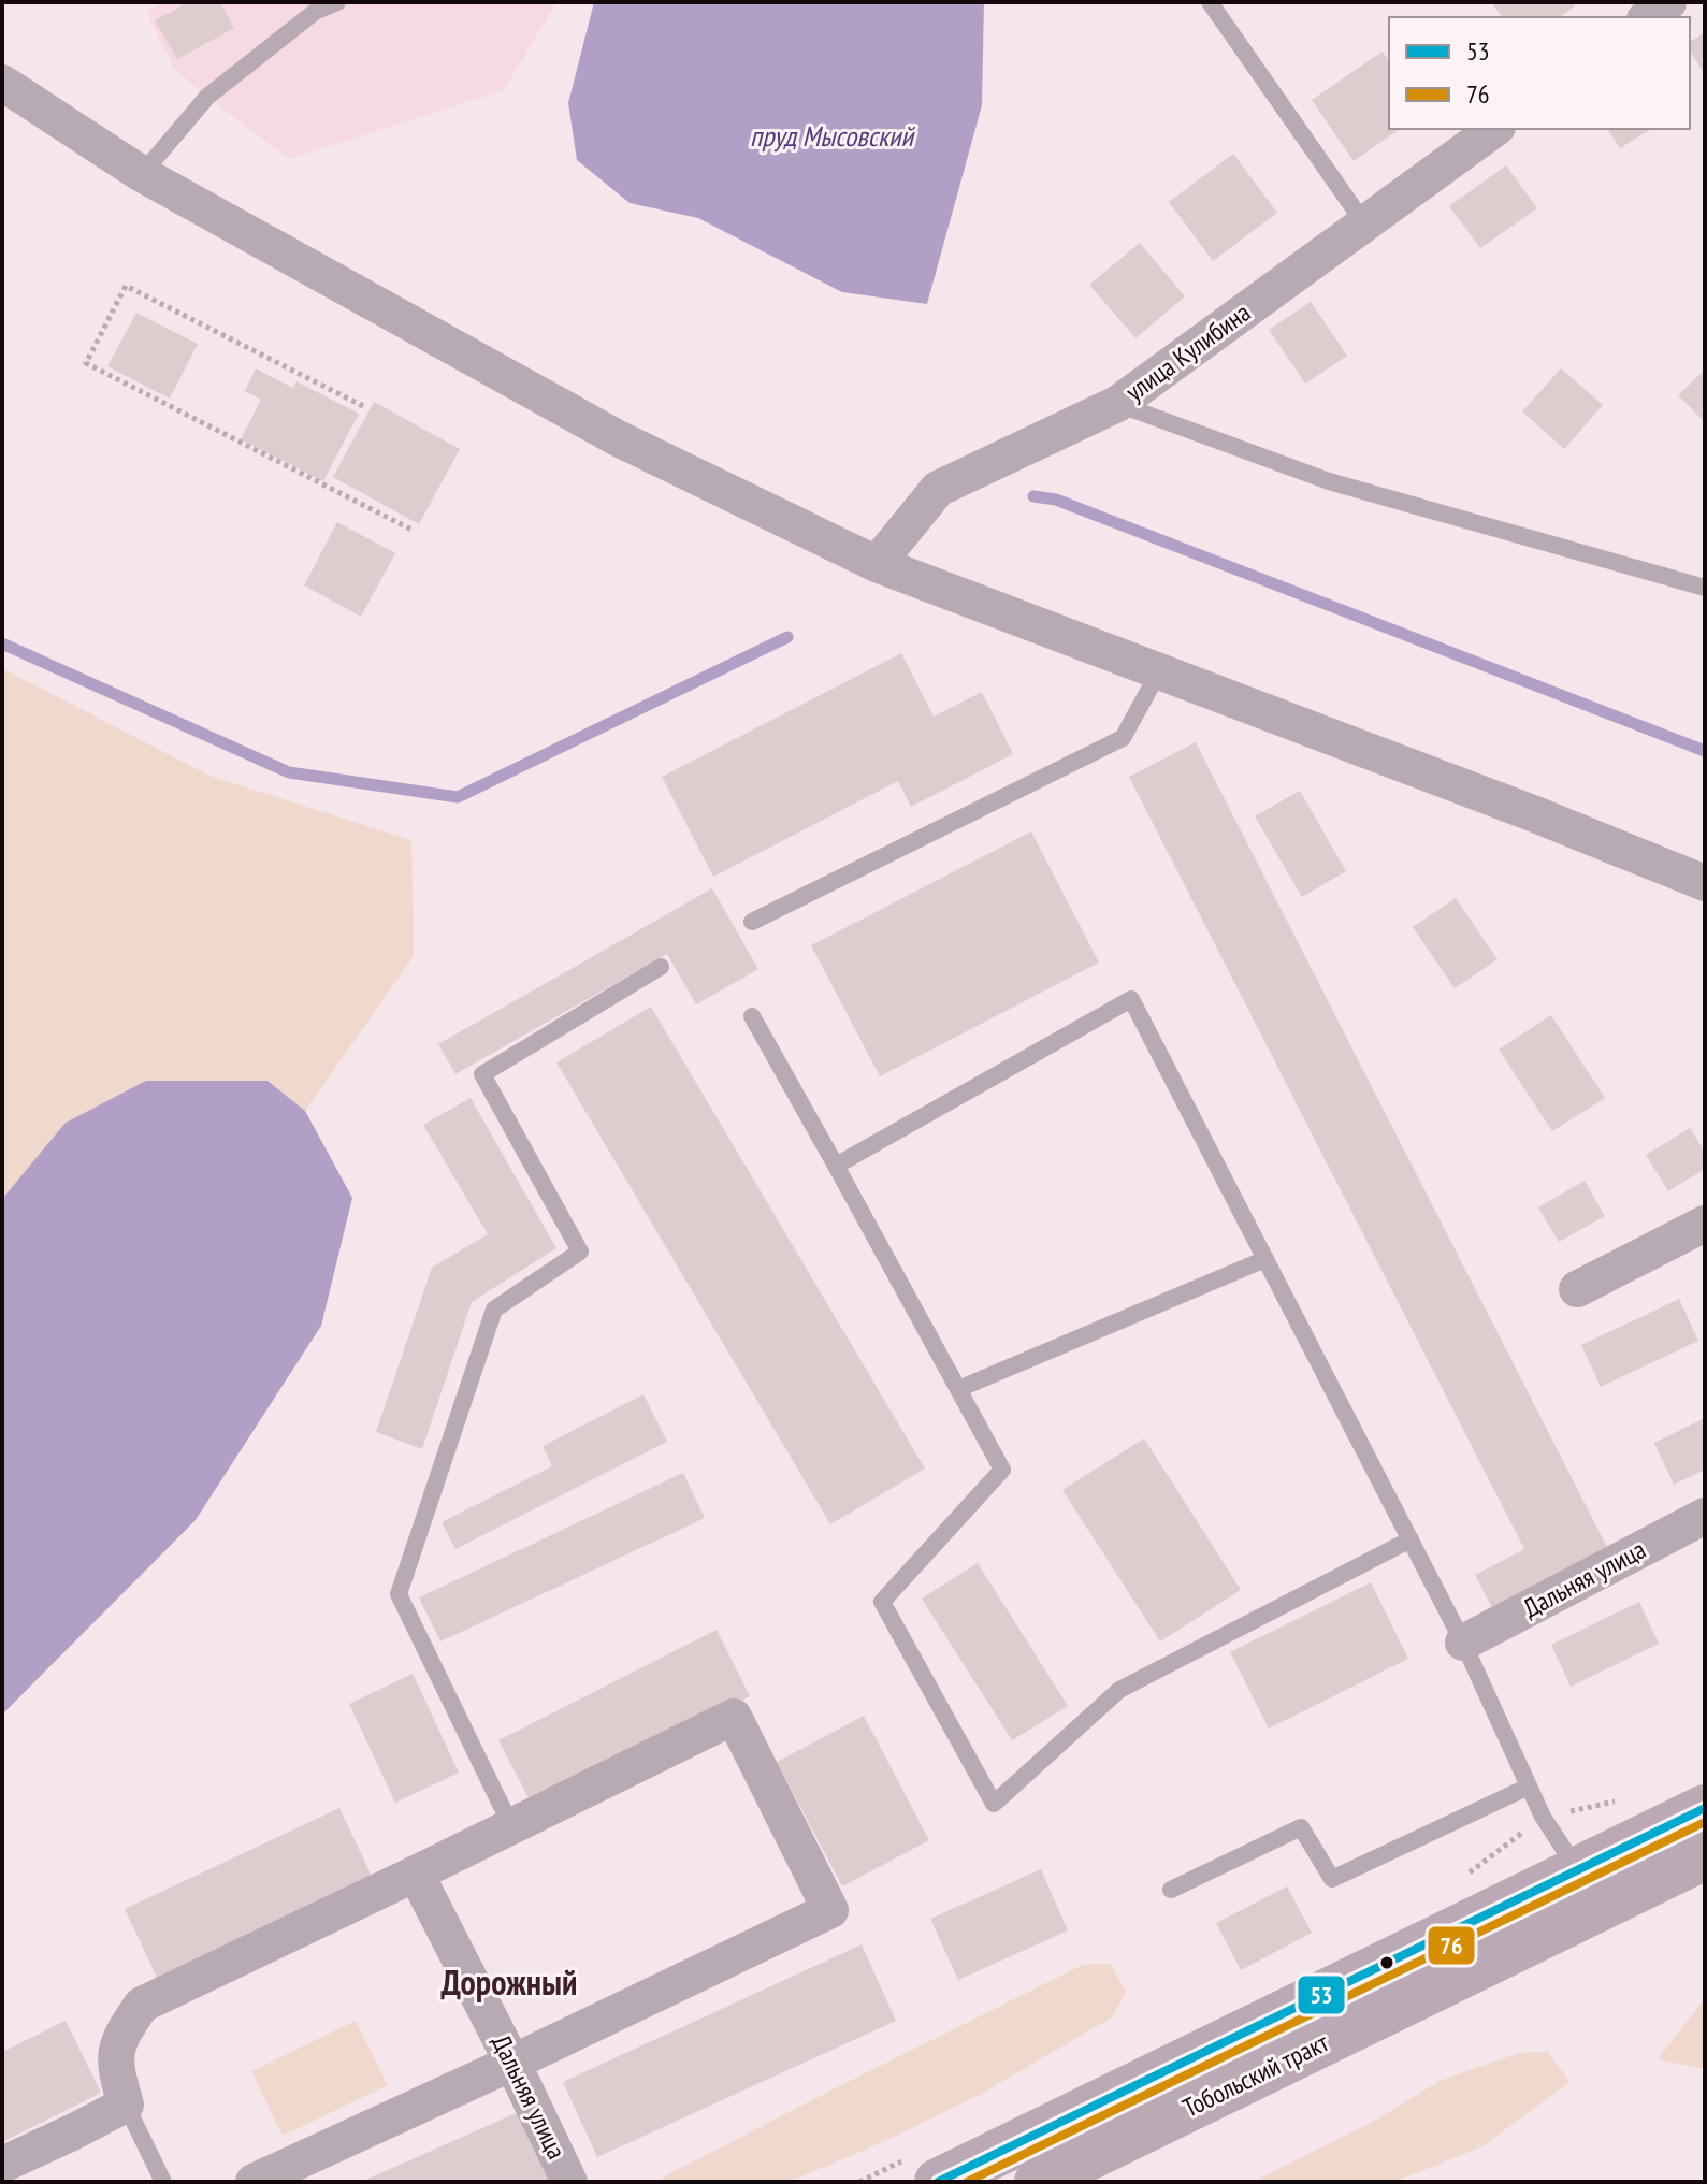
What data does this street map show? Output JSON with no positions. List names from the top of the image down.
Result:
{
  "streets": {
    "main road": ["Тобольский тракт"],
    "street": ["улица Кулибина", "Дальняя улица"]
  },
  "districts": ["Дорожный"],
  "water": ["пруд Мысовский"],
  "lines": ["transit line 53", "transit line 76"],
  "legend": ["53", "76"]
}
